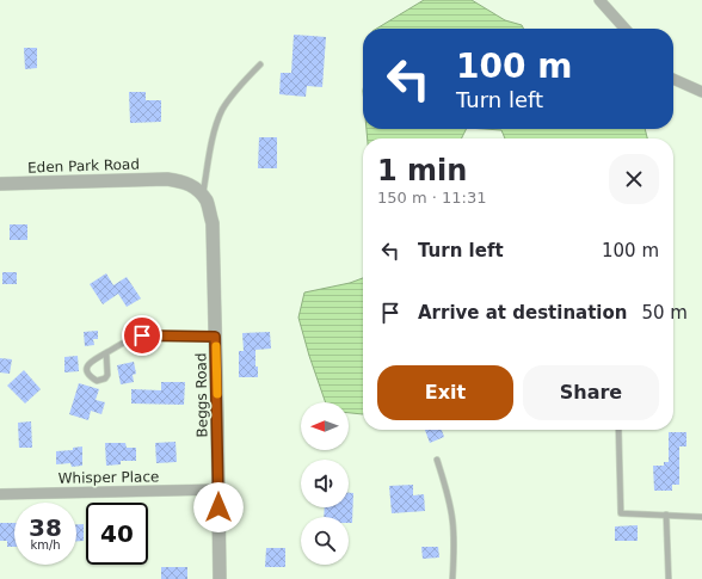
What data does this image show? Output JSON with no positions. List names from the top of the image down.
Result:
{
  "streets": {
    "street": ["Eden Park Road", "Beggs Road", "Whisper Place"]
  },
  "crossings": [
    ["Eden Park Road", "Beggs Road"],
    ["Beggs Road", "Whisper Place"]
  ],
  "north": "left",
  "page": {
    "turn": ["100 m", "Turn left"],
    "heading": ["1 min", "150 m · 11:31"],
    "list": [
      {
        "name": "Turn left",
        "value": "100 m"
      },
      {
        "name": "Arrive at destination",
        "value": "50 m"
      }
    ],
    "buttons": ["Exit", "Share"],
    "speed": "38 km/h",
    "limit": "40"
  }
}
